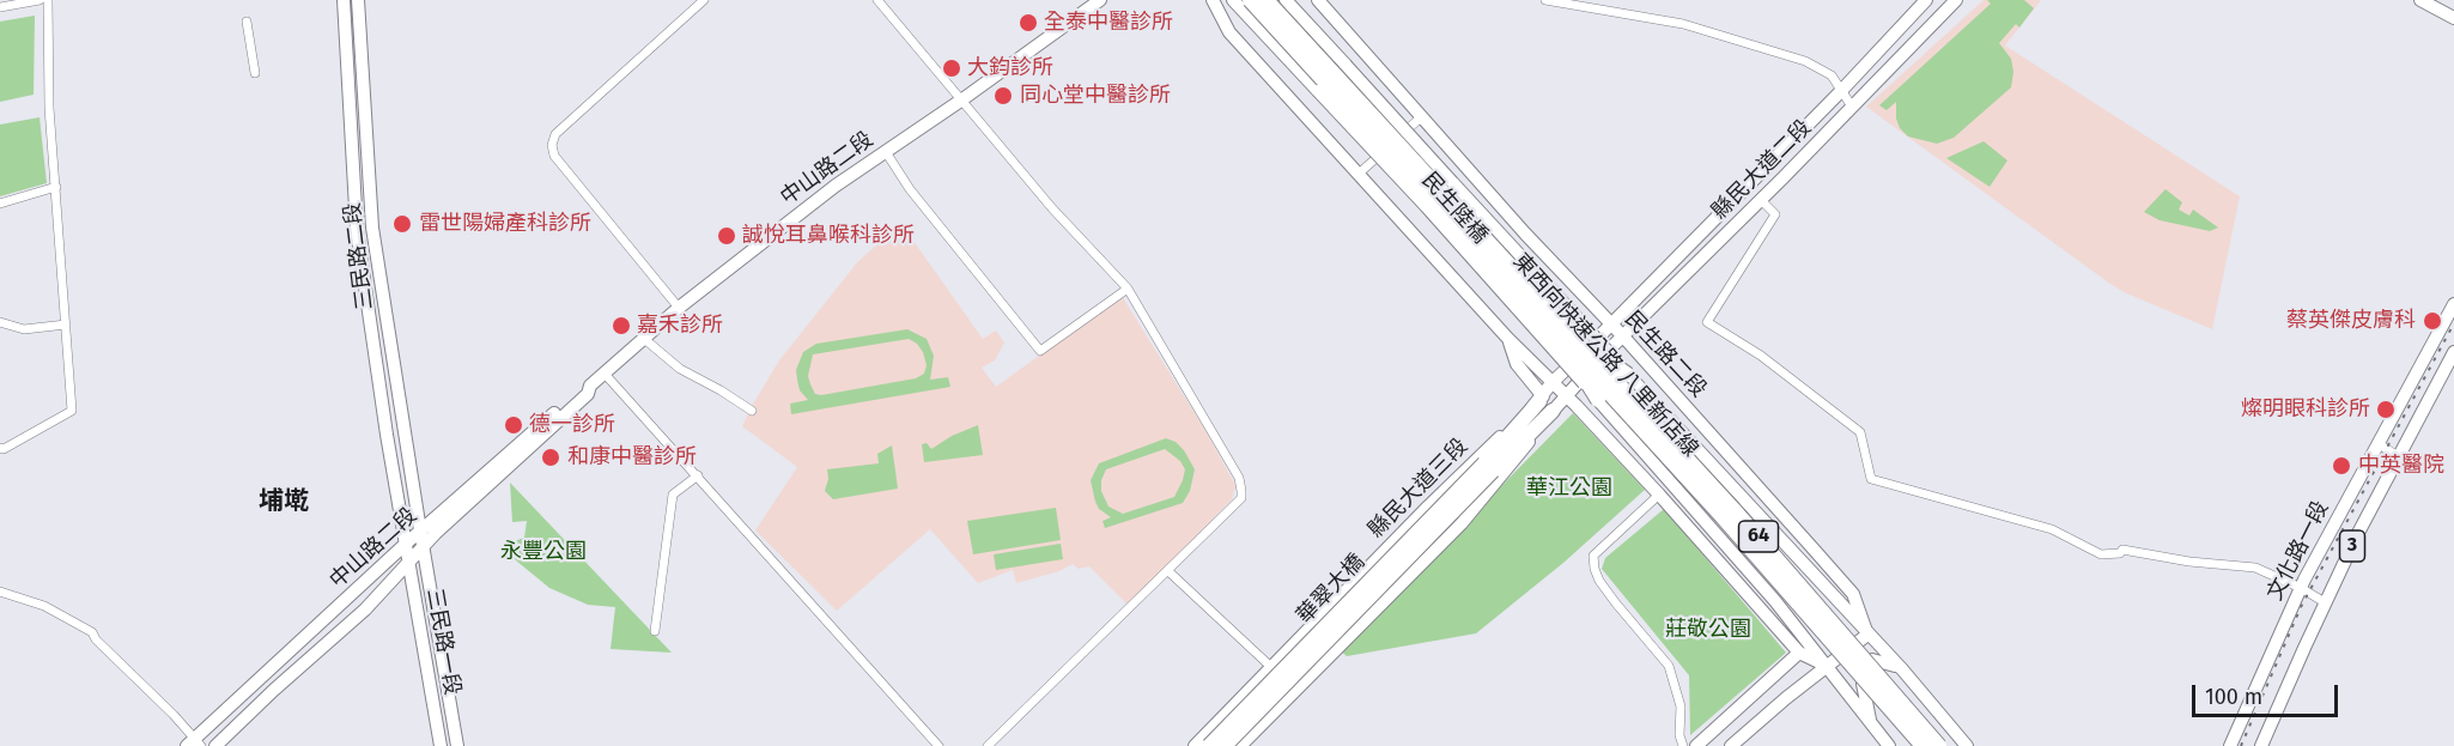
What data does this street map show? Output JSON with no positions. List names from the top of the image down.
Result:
{
  "streets": {
    "highway": ["東西向快速公路 八里新店線", "64", "華翠大橋"],
    "main road": [
      "中山路二段",
      "縣民大道二段",
      "民生陸橋",
      "三民路二段",
      "民生路二段",
      "縣民大道三段",
      "3",
      "文化路一段",
      "三民路一段"
    ]
  },
  "crossings": [
    ["中山路二段", "三民路二段"],
    ["中山路二段", "三民路一段"],
    ["縣民大道二段", "民生路二段"],
    ["縣民大道二段", "縣民大道三段"],
    ["民生陸橋", "民生路二段"],
    ["三民路二段", "三民路一段"],
    ["縣民大道三段", "華翠大橋"]
  ],
  "districts": ["埔墘"],
  "parks": ["華江公園", "永豐公園", "莊敬公園"],
  "places": [
    "全泰中醫診所",
    "大鈞診所",
    "同心堂中醫診所",
    "雷世陽婦產科診所",
    "誠悅耳鼻喉科診所",
    "蔡英傑皮膚科",
    "嘉禾診所",
    "燦明眼科診所",
    "德一診所",
    "和康中醫診所",
    "中英醫院"
  ],
  "scale_bar": "100 m"
}
